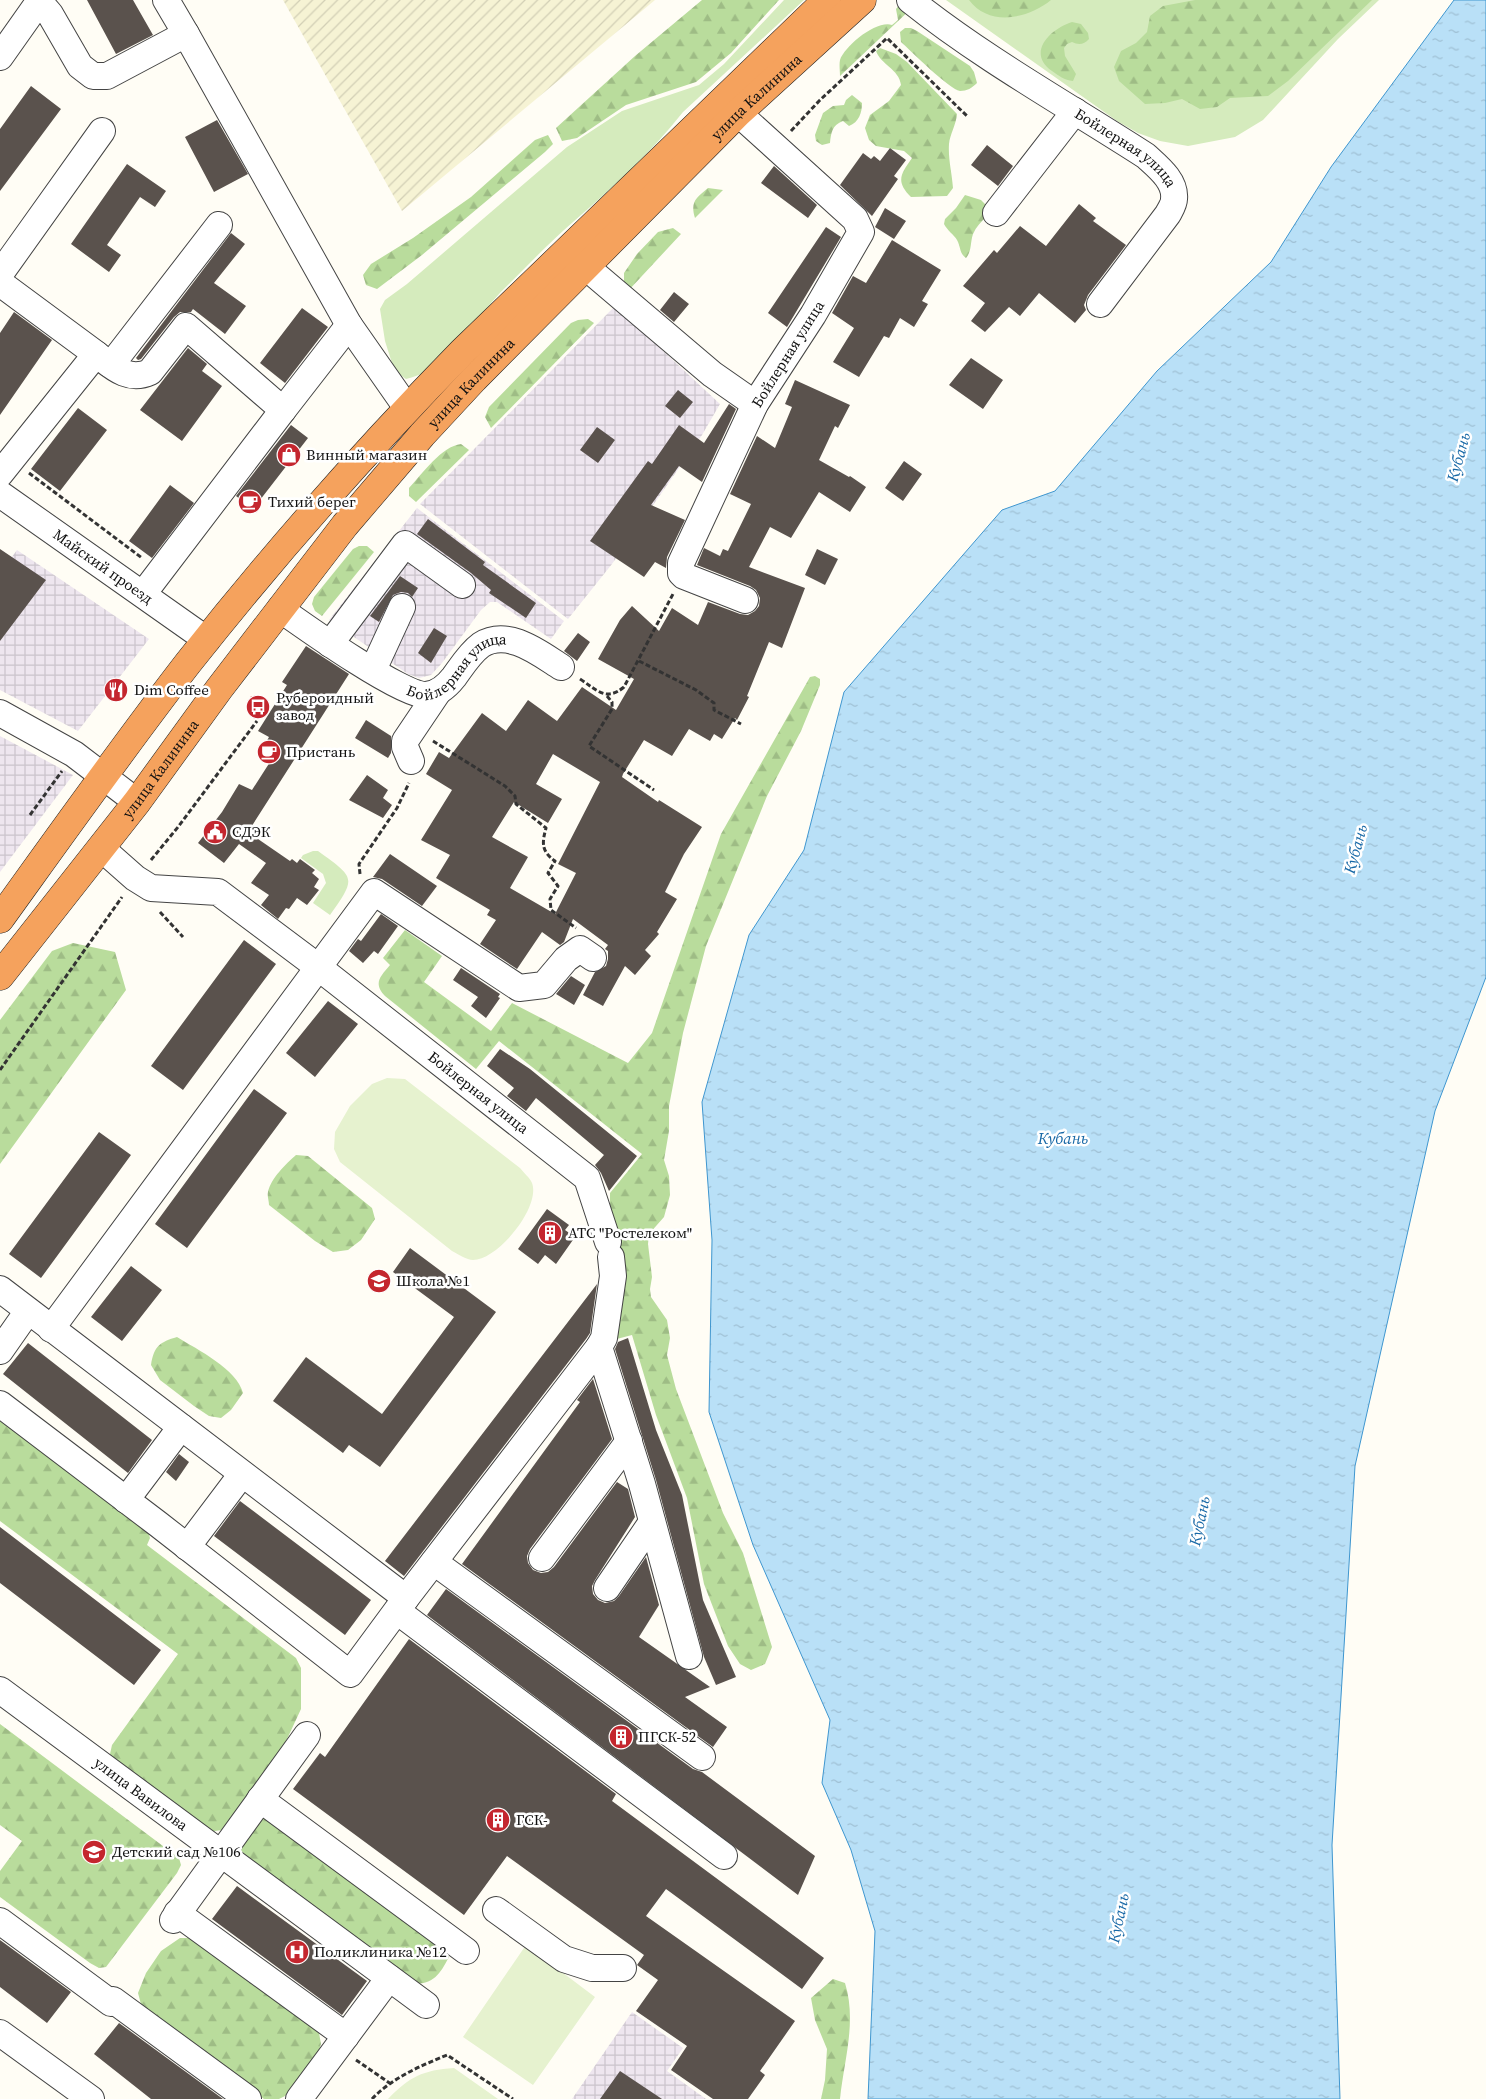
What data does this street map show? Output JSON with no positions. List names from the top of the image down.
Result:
{
  "streets": {
    "highway": ["улица Калинина"],
    "street": ["Бойлерная улица", "Майский проезд", "улица Вавилова"]
  },
  "crossings": [
    ["улица Калинина", "Бойлерная улица"],
    ["улица Калинина", "Майский проезд"]
  ],
  "water": ["Кубань"],
  "places": {
    "shop": ["Винный магазин"],
    "cafe": ["Тихий берег", "Пристань"],
    "restaurant": ["Dim Coffee"],
    "bus stop": ["Рубероидный завод"],
    "public building": ["СДЭК"],
    "building": ["АТС \"Ростелеком\"", "ПГСК-52", "ГСК-"],
    "school or university": ["Школа №1", "Детский сад №106"],
    "hospital": ["Поликлиника №12"]
  }
}
